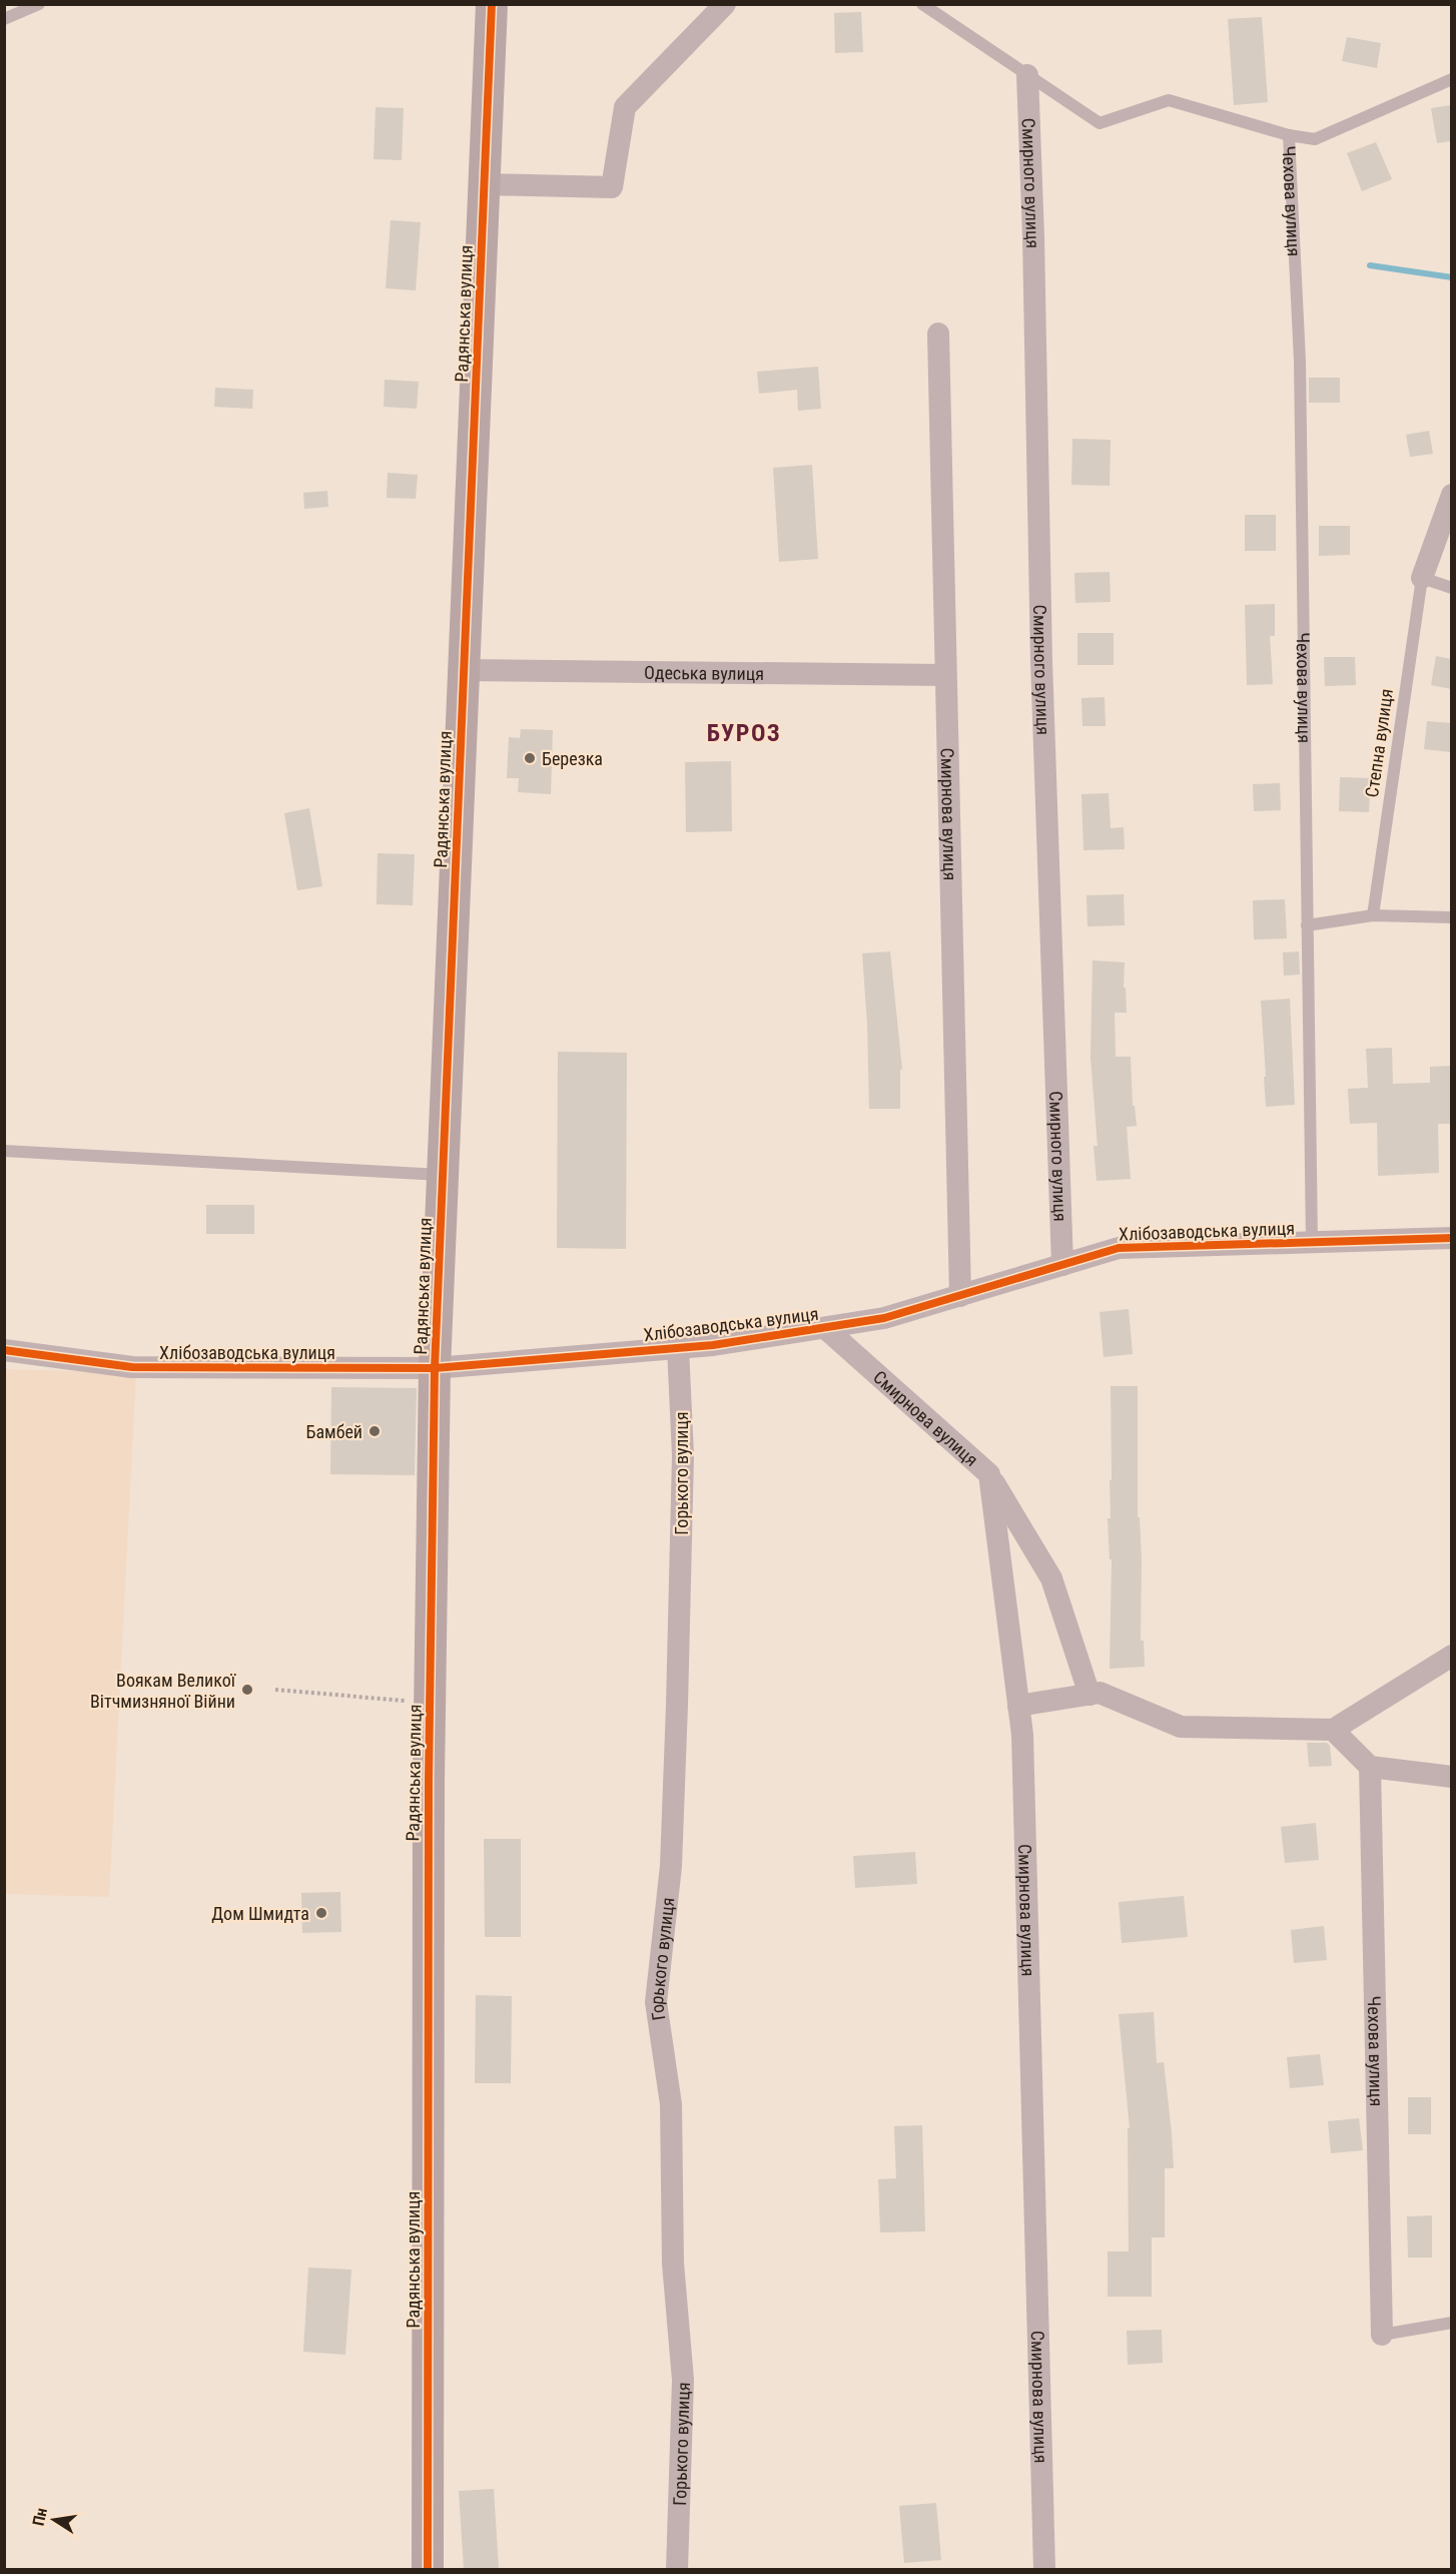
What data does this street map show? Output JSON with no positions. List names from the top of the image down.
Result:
{
  "streets": {
    "street": [
      "Смирного вулиця",
      "Чехова вулиця",
      "Радянська вулиця",
      "Одеська вулиця",
      "Смирнова вулиця",
      "Хлібозаводська вулиця",
      "Горького вулиця"
    ],
    "lane": ["Степна вулиця"]
  },
  "crossings": [
    ["Смирного вулиця", "Хлібозаводська вулиця"],
    ["Чехова вулиця", "Хлібозаводська вулиця"],
    ["Радянська вулиця", "Одеська вулиця"],
    ["Радянська вулиця", "Хлібозаводська вулиця"],
    ["Одеська вулиця", "Смирнова вулиця"],
    ["Смирнова вулиця", "Хлібозаводська вулиця"],
    ["Хлібозаводська вулиця", "Горького вулиця"]
  ],
  "districts": ["БУРОЗ"],
  "places": [
    "Березка",
    "Бамбей",
    "Воякам Великої Вітчмизняної Війни",
    "Дом Шмидта"
  ],
  "north": "left"
}
